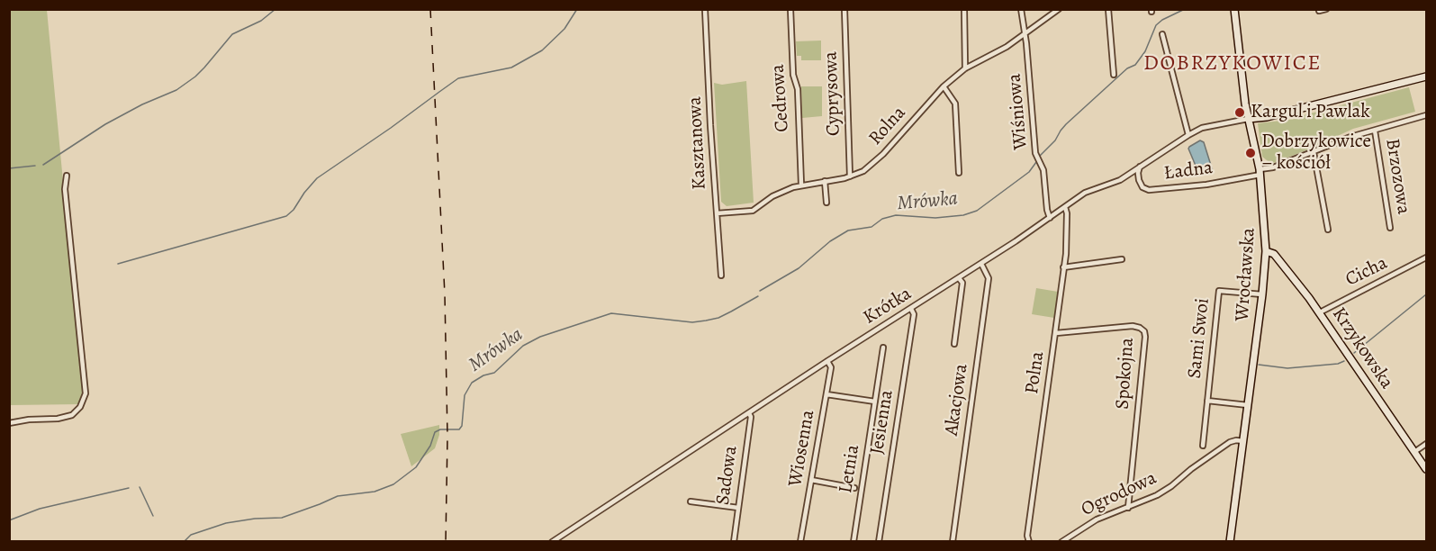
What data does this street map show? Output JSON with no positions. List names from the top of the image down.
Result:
{
  "streets": {
    "street": [
      "Cyprysowa",
      "Cedrowa",
      "Wiśniowa",
      "Rolna",
      "Kasztanowa",
      "Ładna",
      "Brzozowa",
      "Cicha",
      "Wrocławska",
      "Krótka",
      "Sami Swoi",
      "Krzykowska",
      "Polna",
      "Spokojna",
      "Akacjowa",
      "Jesienna",
      "Wiosenna",
      "Letnia",
      "Sadowa",
      "Ogrodowa"
    ]
  },
  "crossings": [
    ["Cyprysowa", "Rolna"],
    ["Cedrowa", "Rolna"],
    ["Wiśniowa", "Rolna"],
    ["Wiśniowa", "Krótka"],
    ["Rolna", "Kasztanowa"],
    ["Ładna", "Brzozowa"],
    ["Ładna", "Wrocławska"],
    ["Ładna", "Krótka"],
    ["Cicha", "Krzykowska"],
    ["Wrocławska", "Krótka"],
    ["Wrocławska", "Sami Swoi"],
    ["Wrocławska", "Krzykowska"],
    ["Wrocławska", "Ogrodowa"],
    ["Krótka", "Polna"],
    ["Krótka", "Akacjowa"],
    ["Krótka", "Jesienna"],
    ["Krótka", "Wiosenna"],
    ["Krótka", "Sadowa"],
    ["Polna", "Spokojna"],
    ["Spokojna", "Ogrodowa"]
  ],
  "districts": ["DOBRZYKOWICE"],
  "water": ["Mrówka"],
  "places": ["Kargul i Pawlak", "Dobrzykowice – kościół"]
}
